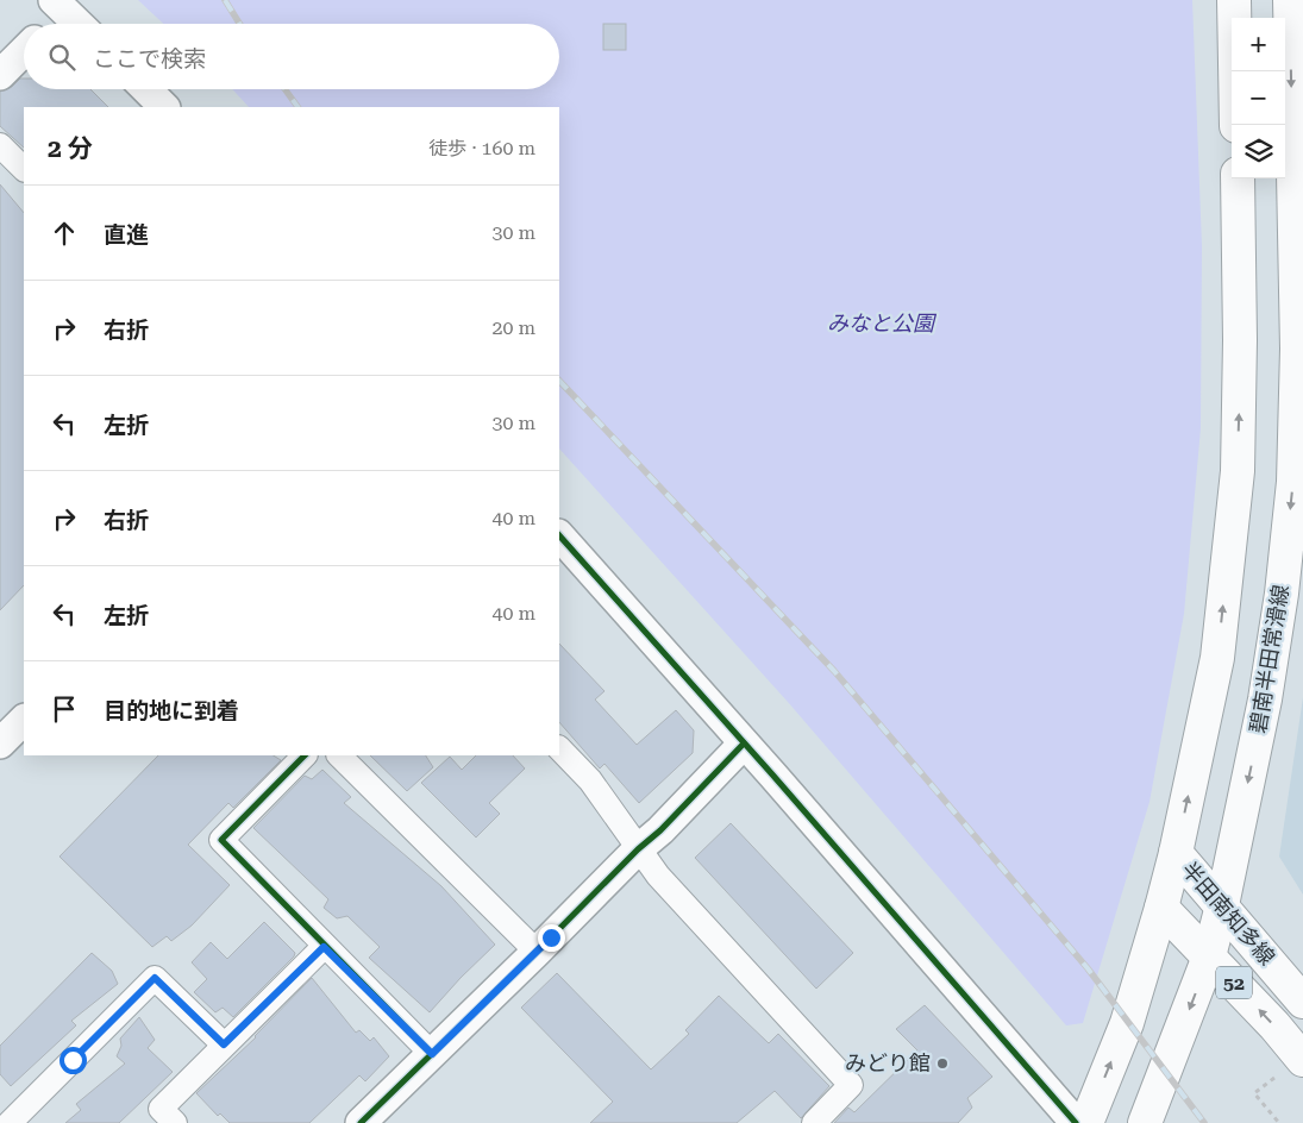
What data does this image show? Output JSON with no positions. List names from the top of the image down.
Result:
{
  "streets": {
    "main road": ["碧南半田常滑線", "半田南知多線", "52"]
  },
  "crossings": [
    ["碧南半田常滑線", "半田南知多線"]
  ],
  "parks": ["みなと公園"],
  "places": ["みどり館"],
  "page": {
    "map_buttons": ["+", "−"],
    "search": "ここで検索",
    "heading": ["2 分", "徒歩 · 160 m"],
    "list": [
      ["直進", "30 m"],
      ["右折", "20 m"],
      ["左折", "30 m"],
      ["右折", "40 m"],
      ["左折", "40 m"],
      "目的地に到着"
    ]
  }
}
